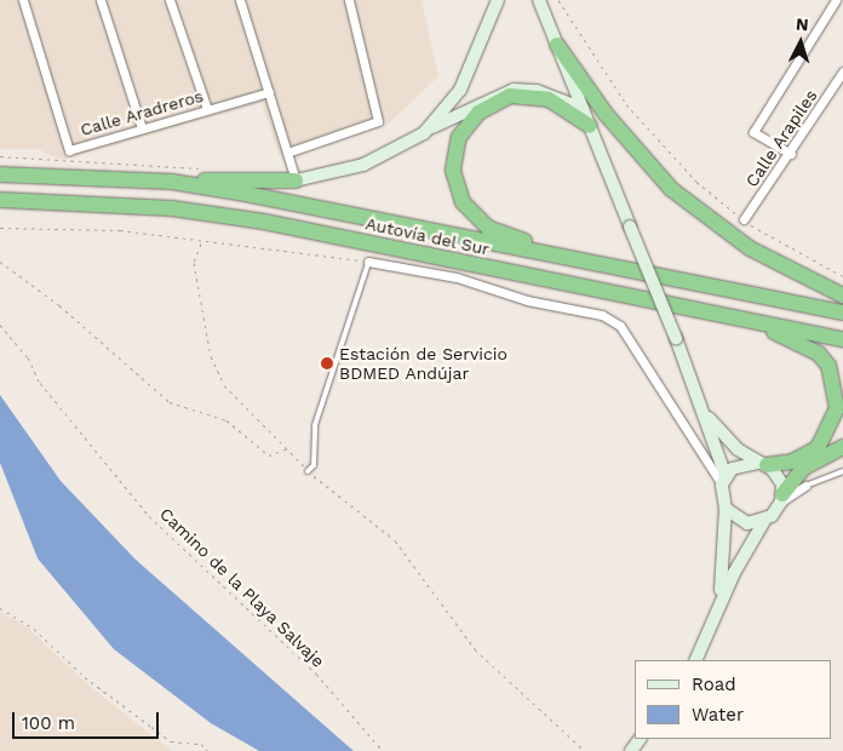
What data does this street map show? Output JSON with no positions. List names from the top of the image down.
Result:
{
  "streets": {
    "highway": ["Autovía del Sur"],
    "street": ["Calle Aradreros", "Calle Arapiles"],
    "path": ["Camino de la Playa Salvaje"]
  },
  "places": ["Estación de Servicio BDMED Andújar"],
  "legend": ["Road", "Water"],
  "scale_bar": "100 m",
  "north": "top"
}
